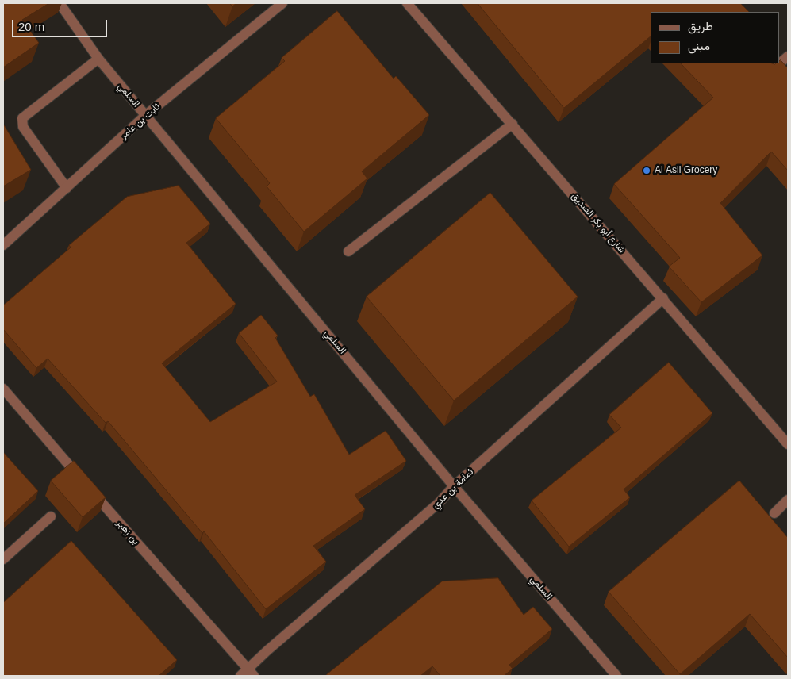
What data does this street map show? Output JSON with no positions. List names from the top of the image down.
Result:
{
  "streets": {
    "street": [
      "السلمي",
      "ثابت بن عامر",
      "شارع أبو بكر الصديق",
      "ثمامة بن عدي",
      "بن زهير"
    ]
  },
  "crossings": [
    ["السلمي", "ثابت بن عامر"],
    ["السلمي", "ثمامة بن عدي"],
    ["شارع أبو بكر الصديق", "ثمامة بن عدي"],
    ["ثمامة بن عدي", "بن زهير"]
  ],
  "places": ["Al Asil Grocery"],
  "legend": ["طريق", "مبنى"],
  "scale_bar": "20 m"
}
